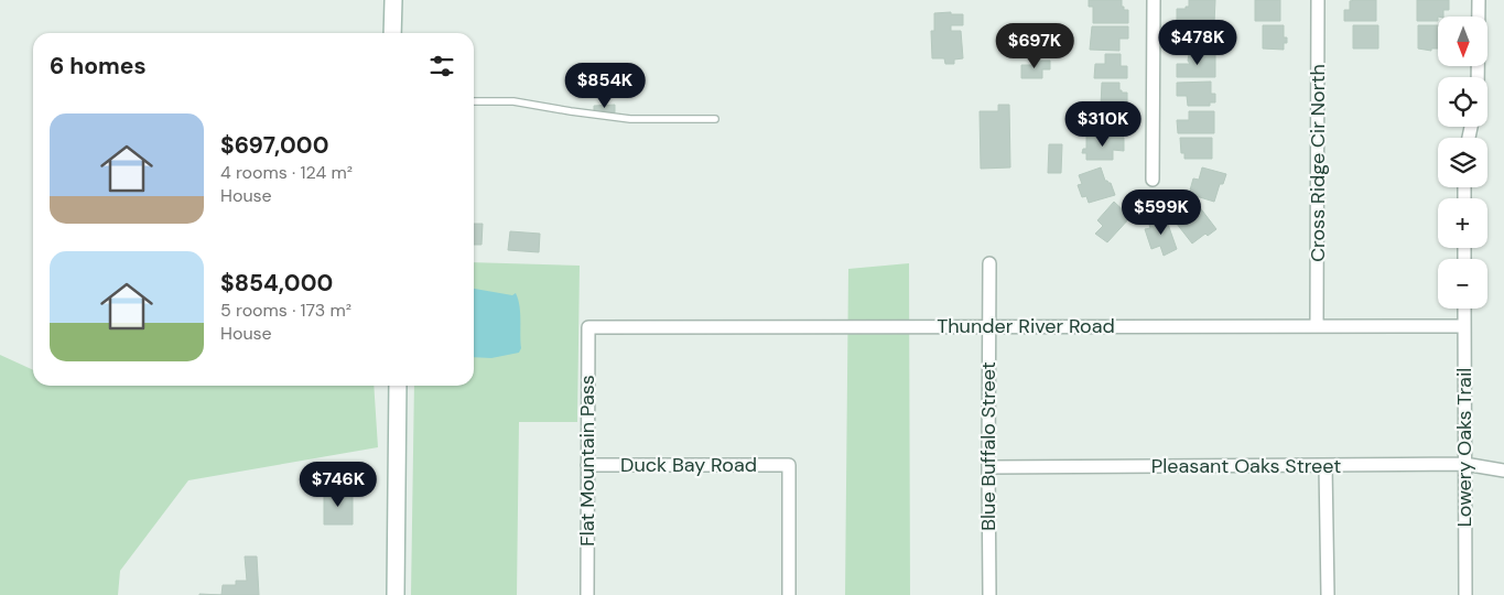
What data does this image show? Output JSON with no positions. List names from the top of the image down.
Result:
{
  "streets": {
    "street": [
      "Cross Ridge Cir North",
      "Thunder River Road",
      "Blue Buffalo Street",
      "Lowery Oaks Trail",
      "Flat Mountain Pass",
      "Duck Bay Road",
      "Pleasant Oaks Street"
    ]
  },
  "crossings": [
    ["Cross Ridge Cir North", "Thunder River Road"],
    ["Thunder River Road", "Blue Buffalo Street"],
    ["Thunder River Road", "Lowery Oaks Trail"],
    ["Thunder River Road", "Flat Mountain Pass"],
    ["Blue Buffalo Street", "Pleasant Oaks Street"],
    ["Lowery Oaks Trail", "Pleasant Oaks Street"],
    ["Flat Mountain Pass", "Duck Bay Road"]
  ],
  "north": "bottom",
  "page": {
    "map_buttons": ["+", "−"],
    "price": [
      "$478K",
      "$697K",
      "$854K",
      "$310K",
      "$599K",
      "$746K"
    ],
    "heading": "6 homes",
    "list": [
      {
        "name": "$697,000",
        "note": "4 rooms · 124 m² · House"
      },
      {
        "name": "$854,000",
        "note": "5 rooms · 173 m² · House"
      }
    ]
  }
}
